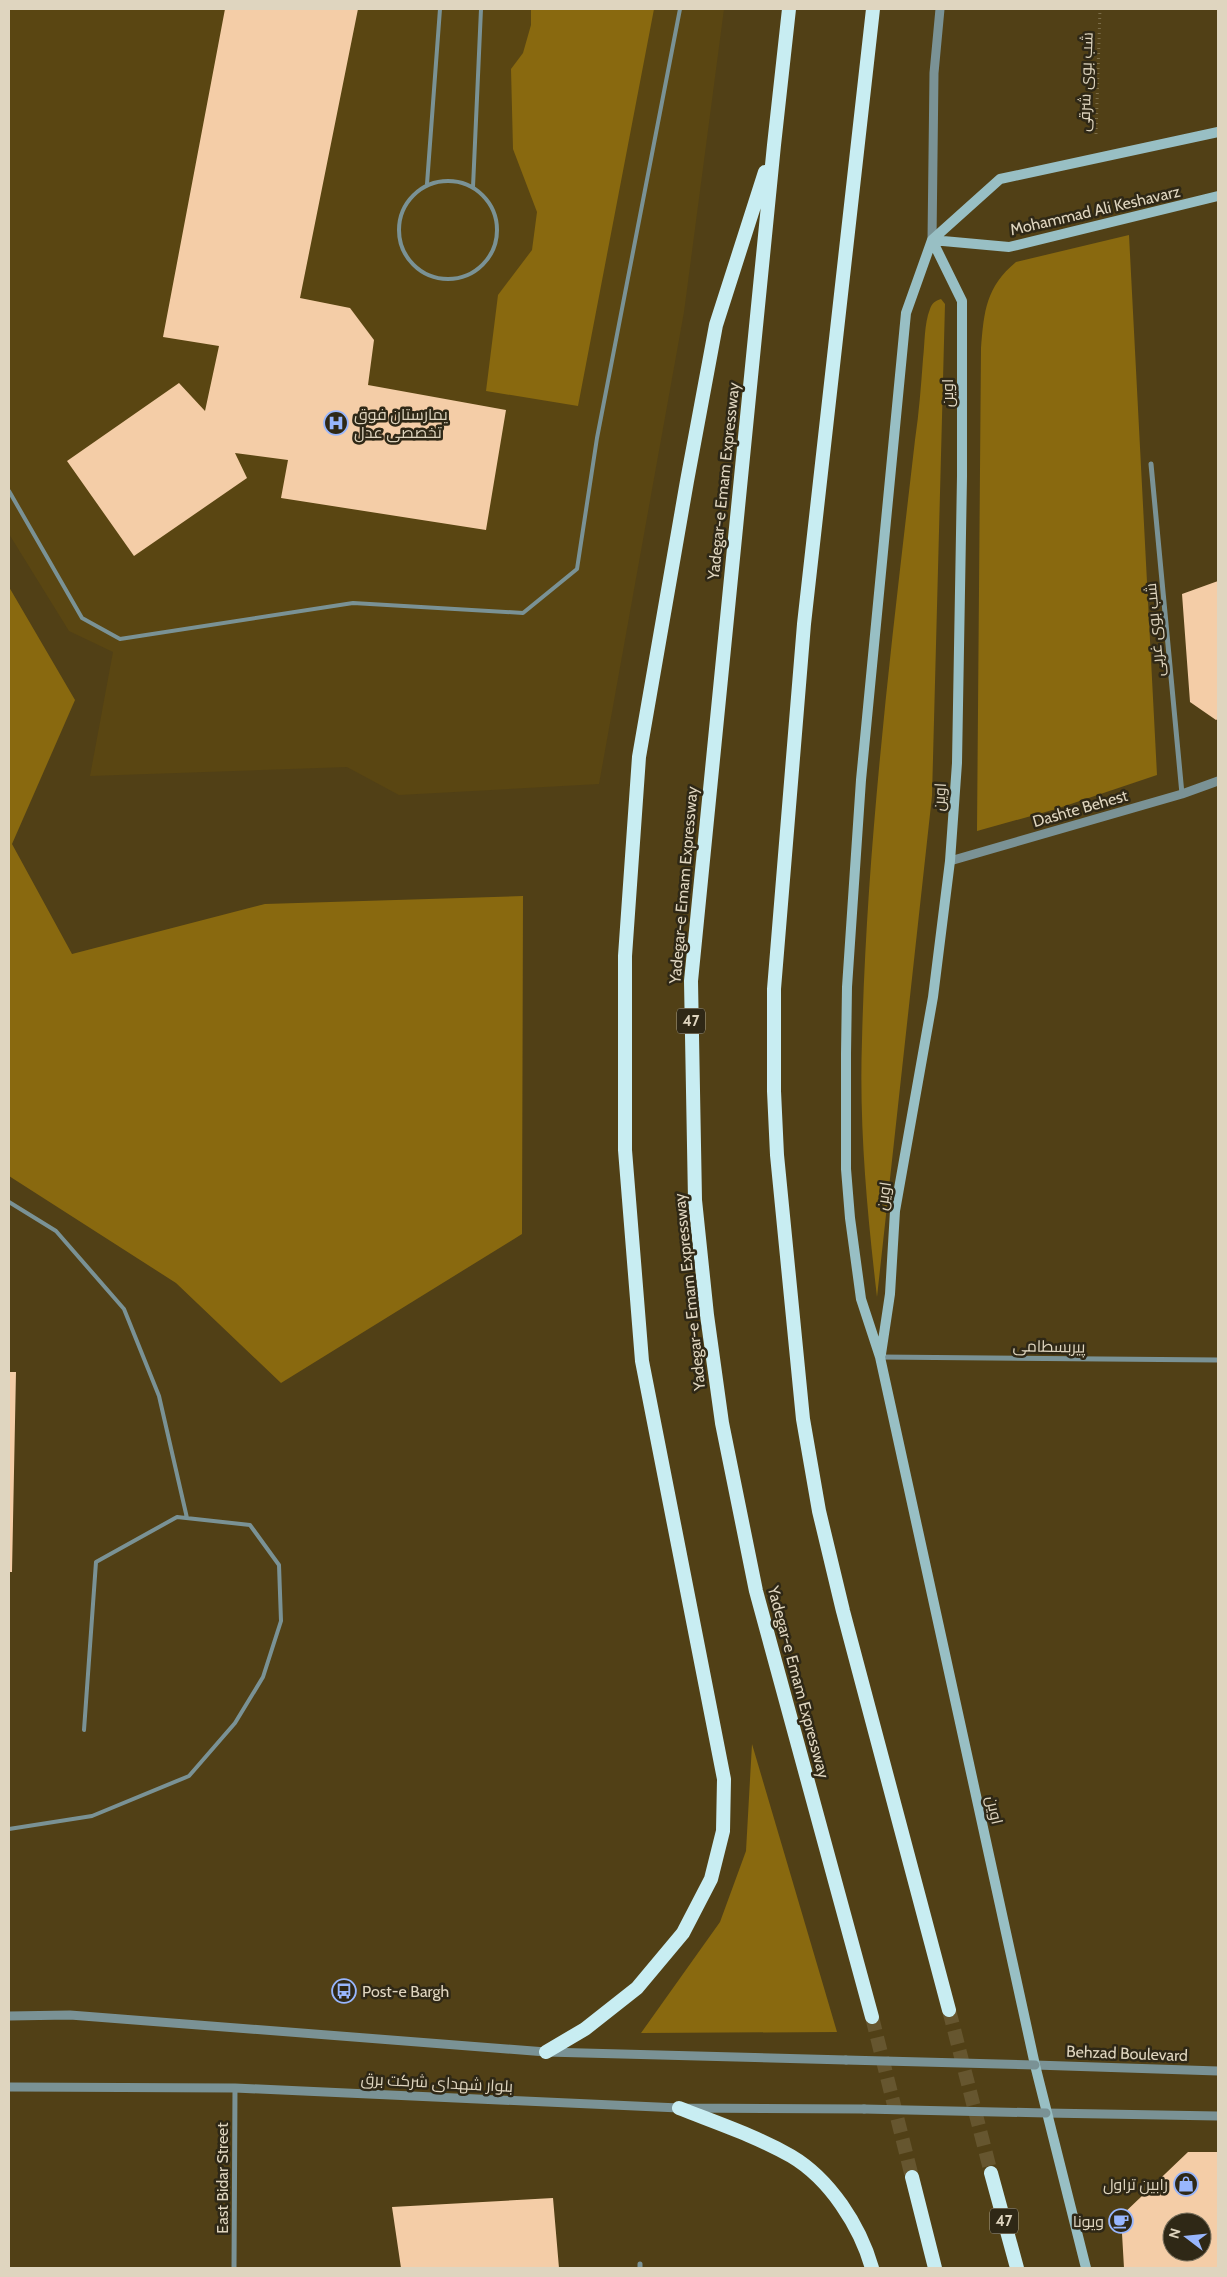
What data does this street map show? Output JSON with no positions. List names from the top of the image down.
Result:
{
  "streets": {
    "highway": ["Yadegar-e Emam Expressway", "47"],
    "main road": ["Mohammad Ali Keshavarz", "اوین"],
    "street": [
      "شب بوی غربی",
      "Dashte Behest",
      "پیربسطامی",
      "Behzad Boulevard",
      "بلوار شهدای شرکت برق",
      "East Bidar Street"
    ],
    "path": ["شب بوی شرقی"]
  },
  "crossings": [
    ["Mohammad Ali Keshavarz", "اوین"],
    ["اوین", "Dashte Behest"],
    ["اوین", "پیربسطامی"],
    ["اوین", "Behzad Boulevard"],
    ["اوین", "بلوار شهدای شرکت برق"],
    ["شب بوی غربی", "Dashte Behest"],
    ["بلوار شهدای شرکت برق", "East Bidar Street"]
  ],
  "places": {
    "hospital": ["یمارستان فوق تخصصی عدل"],
    "bus stop": ["Post-e Bargh"],
    "shop": ["رابین تراول"],
    "cafe": ["ویونا"]
  },
  "north": "left"
}
